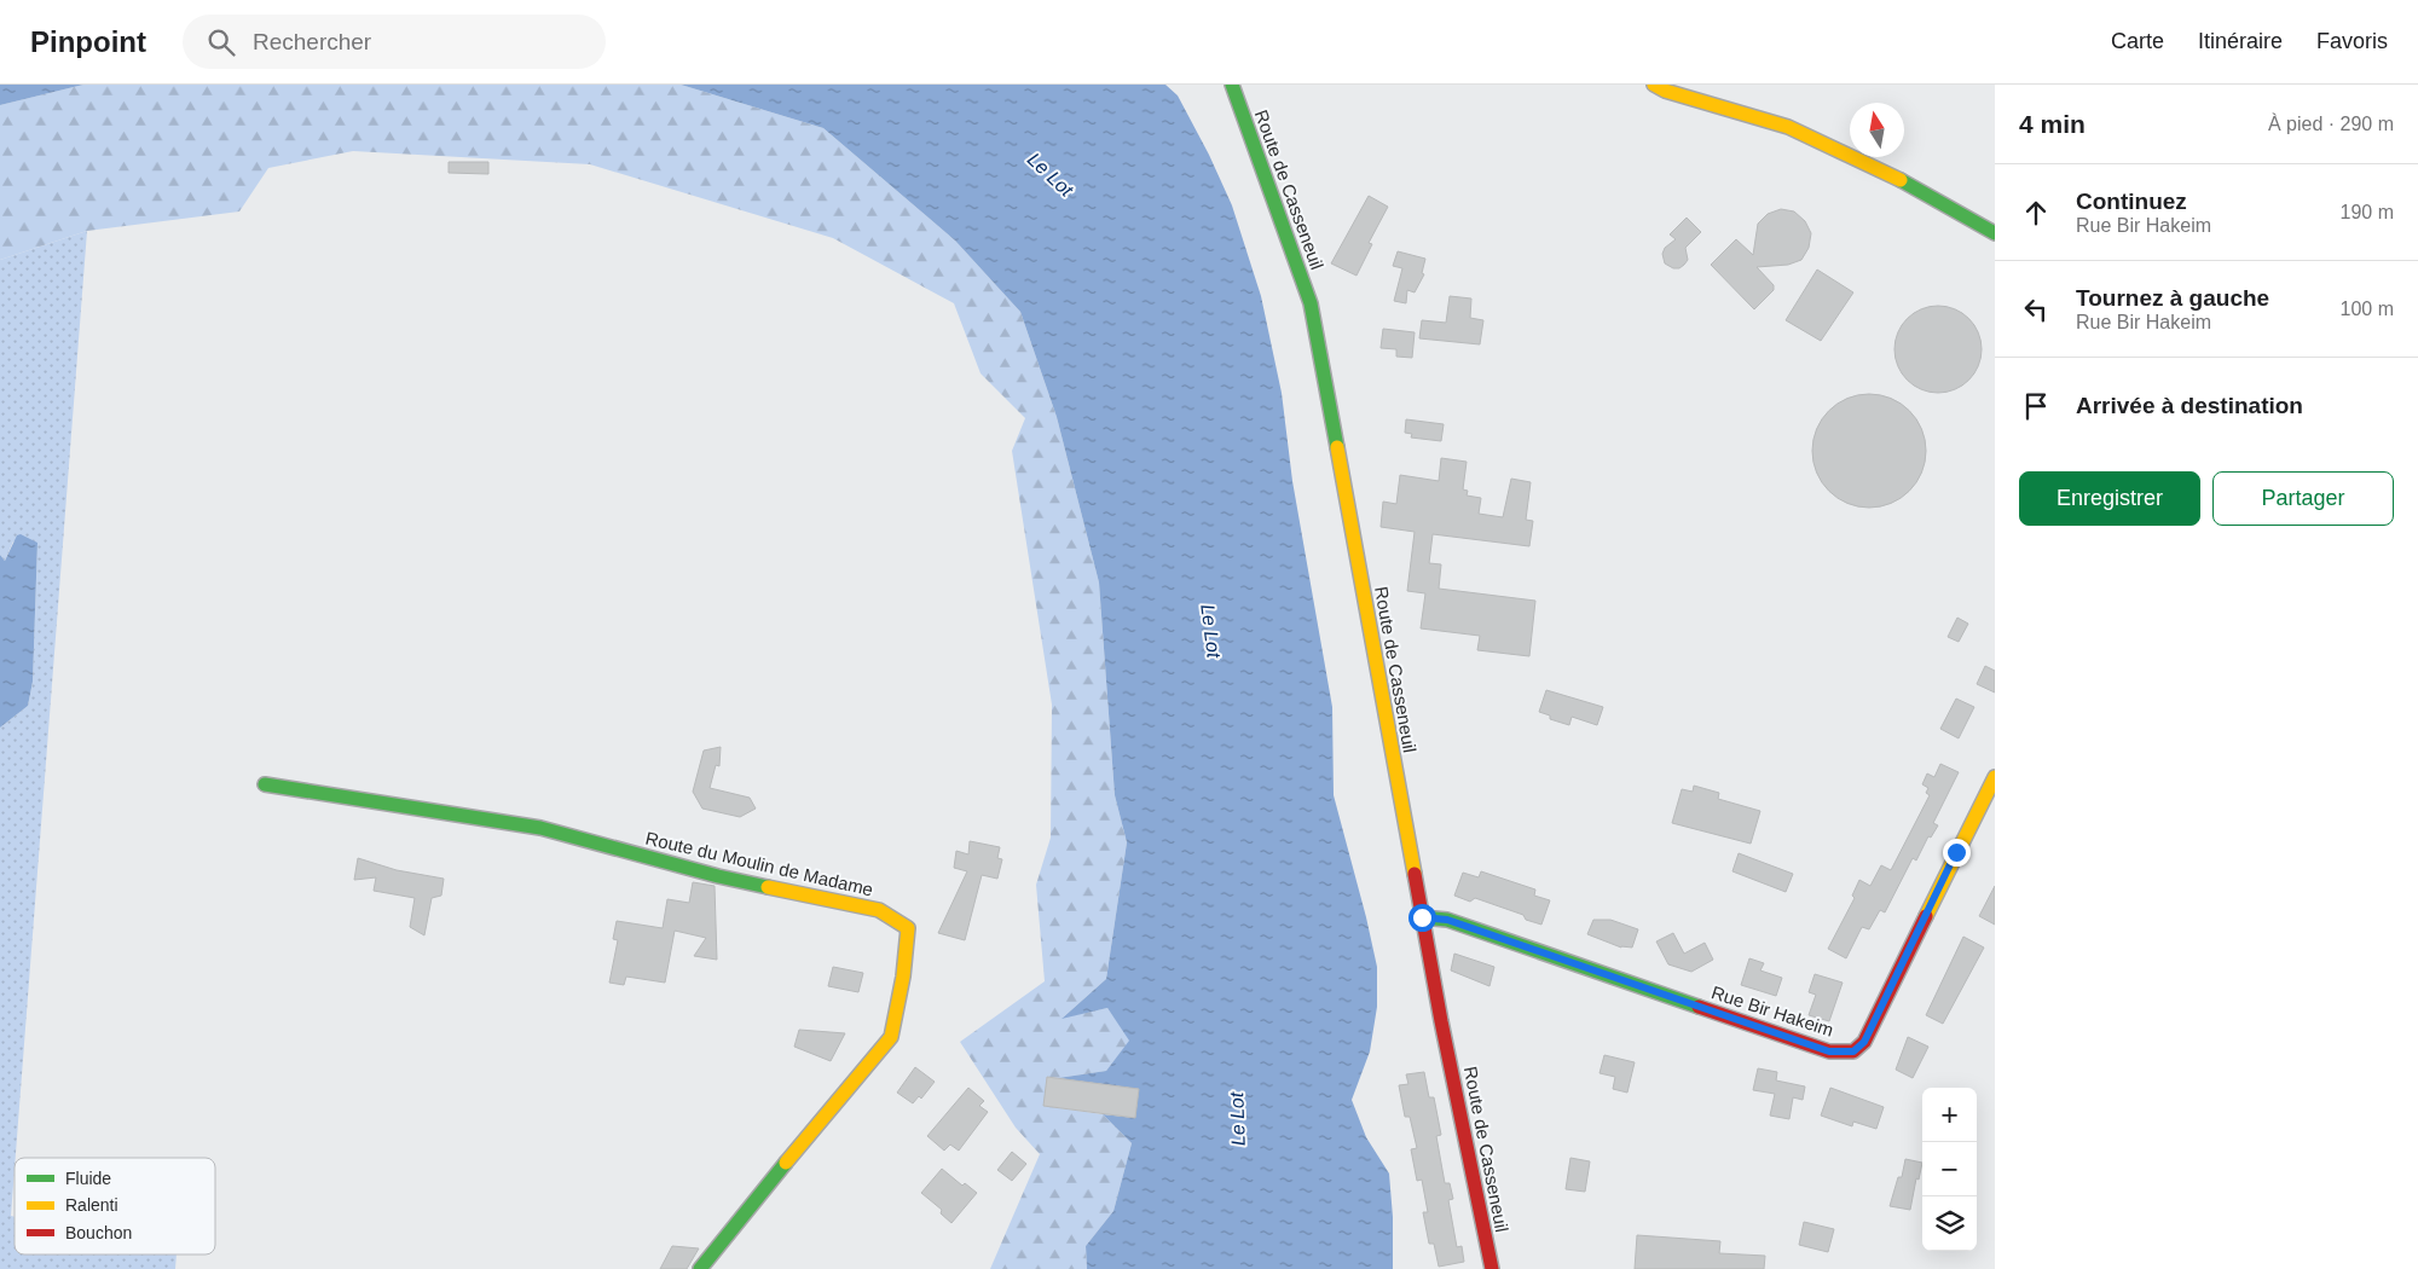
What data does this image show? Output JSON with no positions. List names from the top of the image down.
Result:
{
  "streets": {
    "street": ["Route de Casseneuil", "Route du Moulin de Madame", "Rue Bir Hakeim"]
  },
  "crossings": [
    ["Route de Casseneuil", "Rue Bir Hakeim"]
  ],
  "water": ["Le Lot"],
  "legend": ["Fluide", "Ralenti", "Bouchon"],
  "north": "top",
  "page": {
    "header": "Pinpoint",
    "search": "Rechercher",
    "nav": ["Carte", "Itinéraire", "Favoris"],
    "heading": ["4 min", "À pied · 290 m"],
    "list": [
      ["Continuez", "Rue Bir Hakeim", "190 m"],
      ["Tournez à gauche", "Rue Bir Hakeim", "100 m"],
      "Arrivée à destination"
    ],
    "buttons": ["Enregistrer", "Partager"],
    "map_buttons": ["+", "−"]
  }
}
